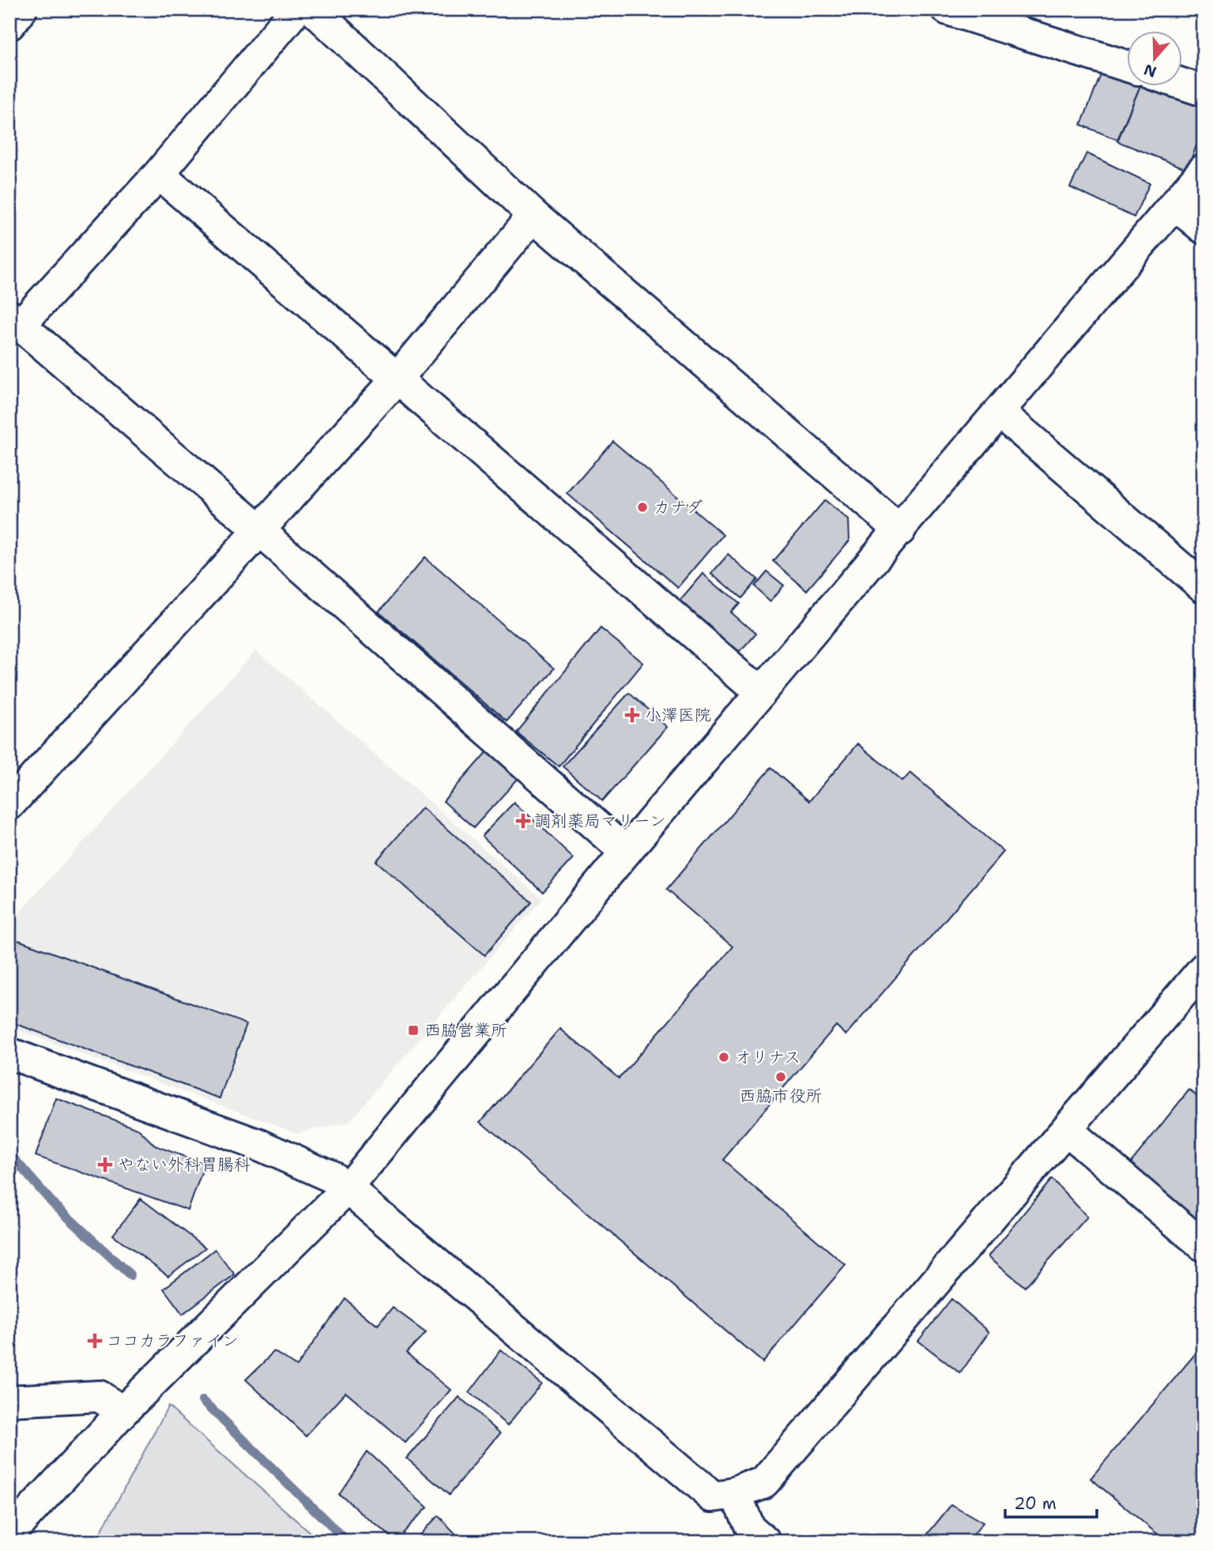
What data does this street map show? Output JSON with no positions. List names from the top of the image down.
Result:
{
  "places": {
    "other": ["カナダ", "オリナス", "西脇市役所"],
    "health": [
      "小澤医院",
      "調剤薬局マリーン",
      "やない外科胃腸科",
      "ココカラファイン"
    ],
    "transit": ["西脇営業所"]
  },
  "scale_bar": "20 m",
  "north": "bottom"
}
